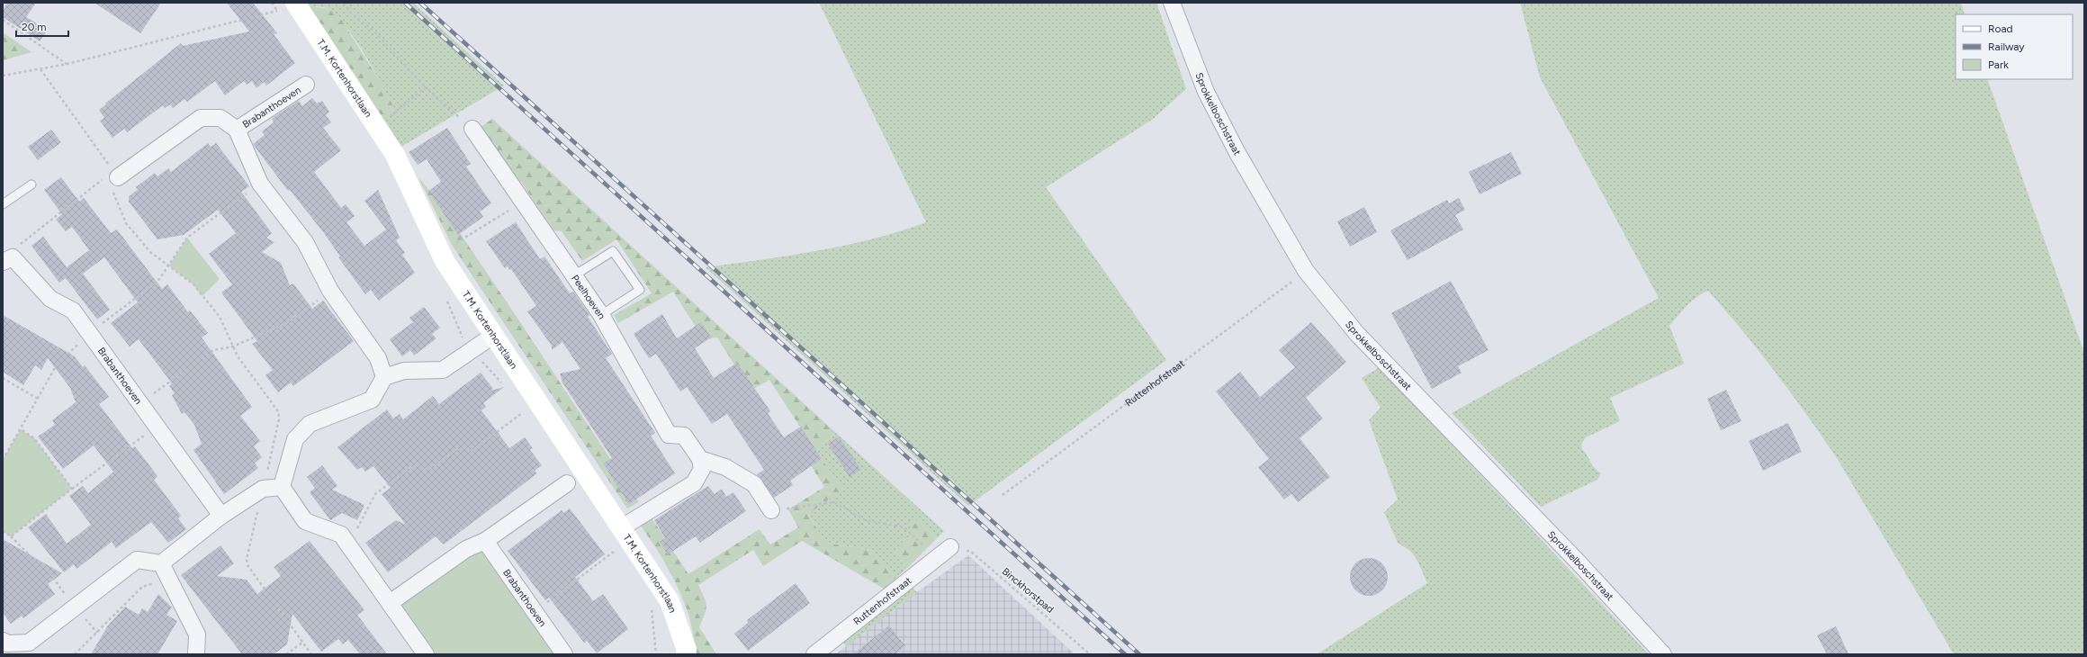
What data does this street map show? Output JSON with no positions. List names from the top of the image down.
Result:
{
  "streets": {
    "street": [
      "T.M. Kortenhorstlaan",
      "Brabanthoeven",
      "Sprokkelboschstraat",
      "Peelhoeven",
      "Ruttenhofstraat"
    ],
    "path": ["Binckhorstpad"]
  },
  "crossings": [
    ["Sprokkelboschstraat", "Ruttenhofstraat"],
    ["Ruttenhofstraat", "Binckhorstpad"]
  ],
  "legend": ["Road", "Railway", "Park"],
  "scale_bar": "20 m"
}
